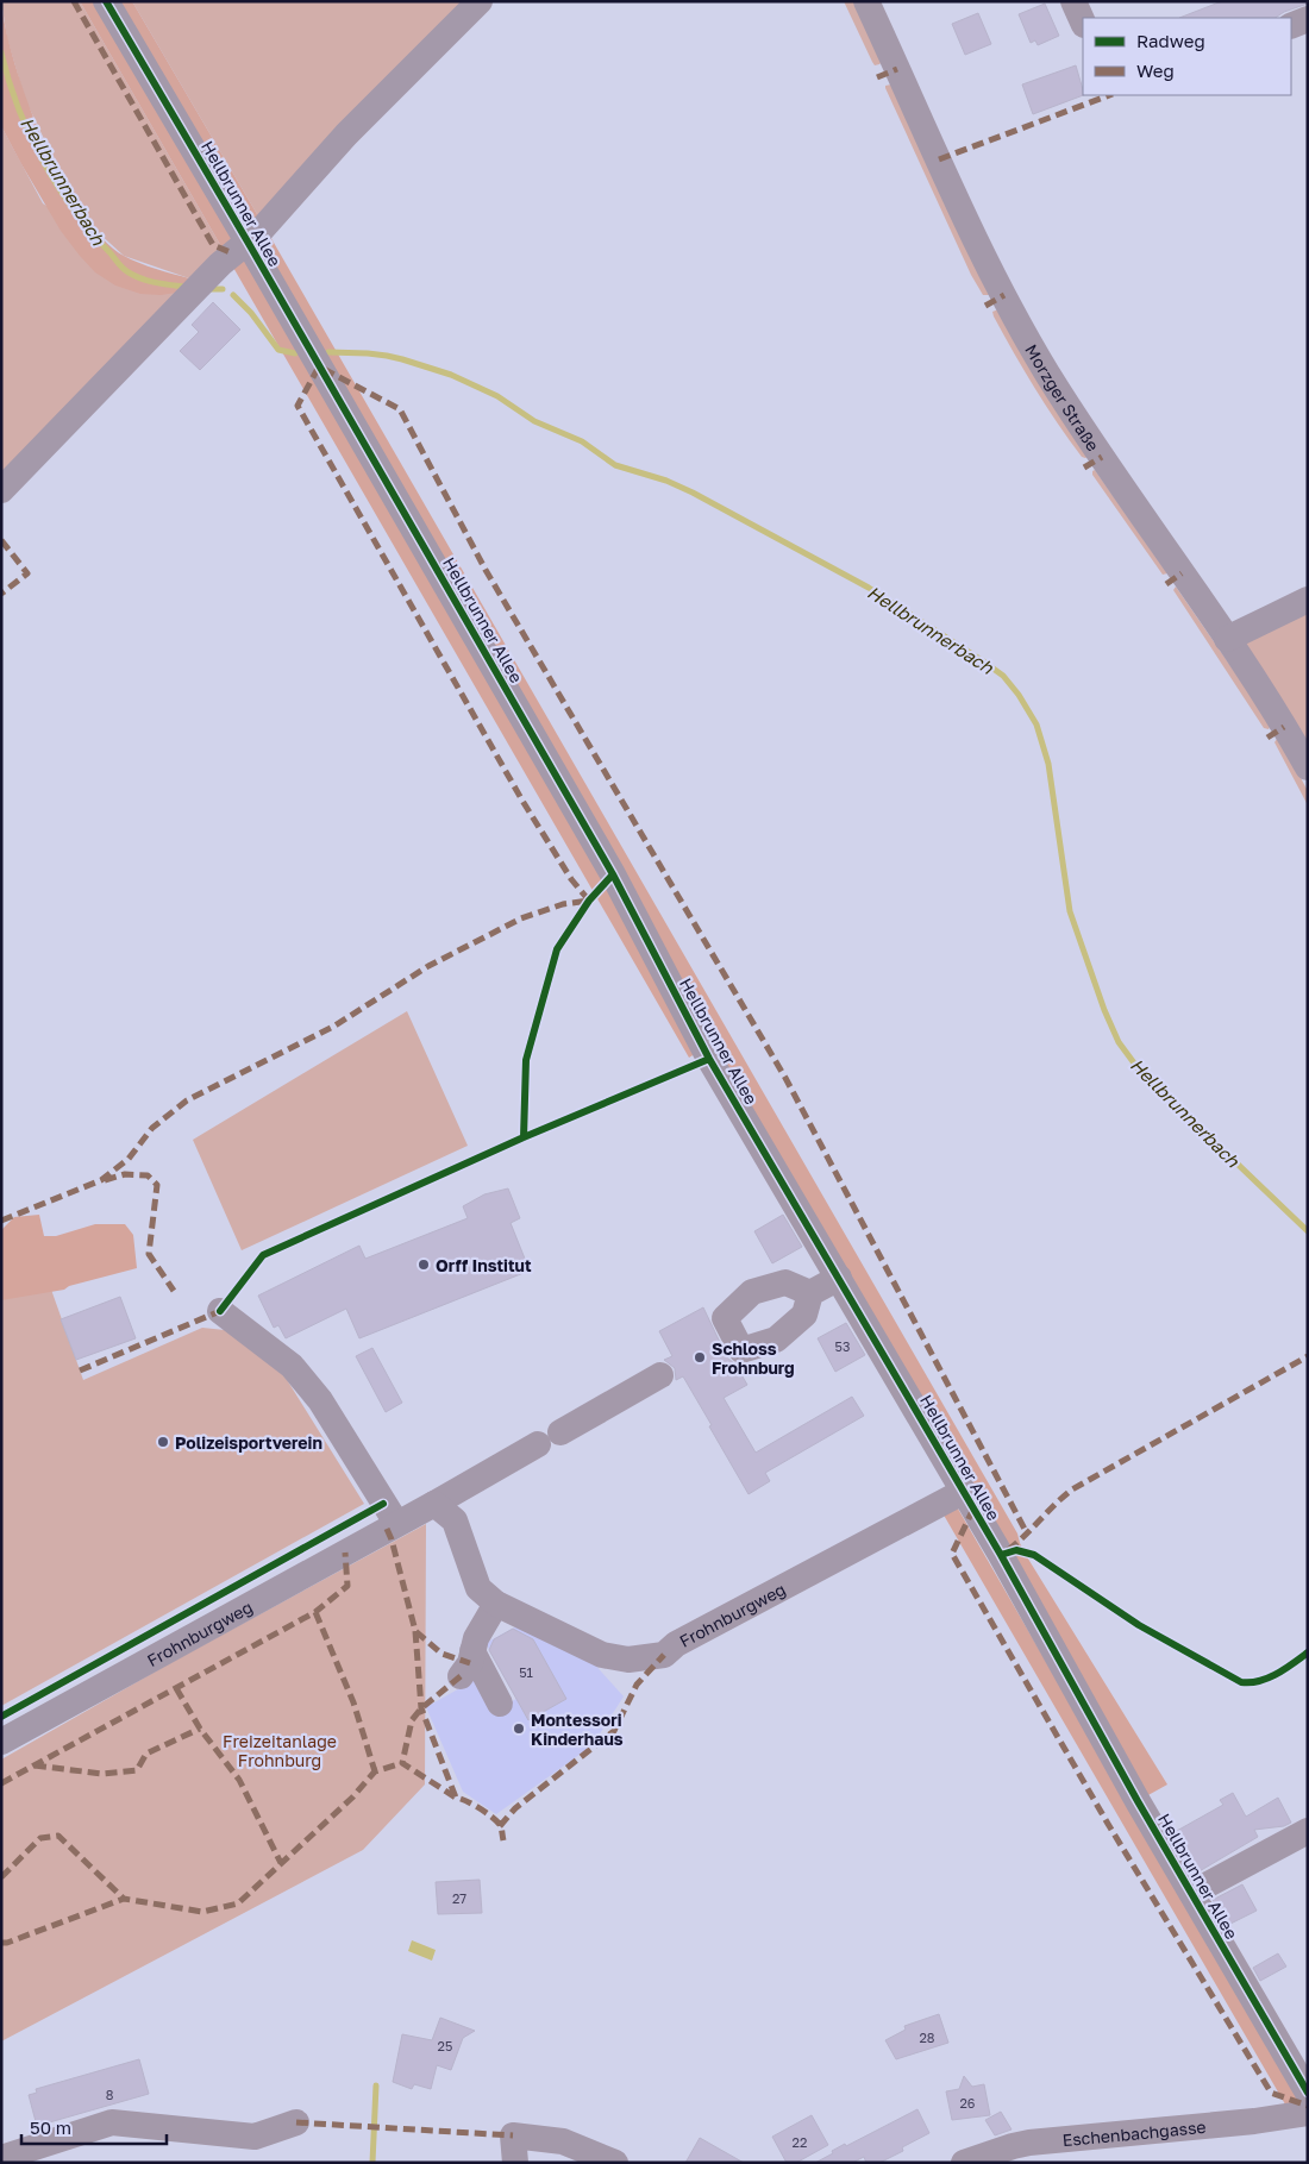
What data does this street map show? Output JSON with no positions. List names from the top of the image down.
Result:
{
  "streets": {
    "street": [
      "Hellbrunner Allee",
      "Morzger Straße",
      "Frohnburgweg",
      "Eschenbachgasse"
    ]
  },
  "crossings": [
    ["Hellbrunner Allee", "Frohnburgweg"]
  ],
  "water": ["Hellbrunnerbach"],
  "parks": ["Freizeitanlage Frohnburg"],
  "places": [
    "Orff Institut",
    "Schloss Frohnburg",
    "Polizeisportverein",
    "Montessori Kinderhaus"
  ],
  "house_numbers": [
    "53",
    "51",
    "27",
    "28",
    "25",
    "8",
    "26",
    "22"
  ],
  "legend": ["Radweg", "Weg"],
  "scale_bar": "50 m"
}
